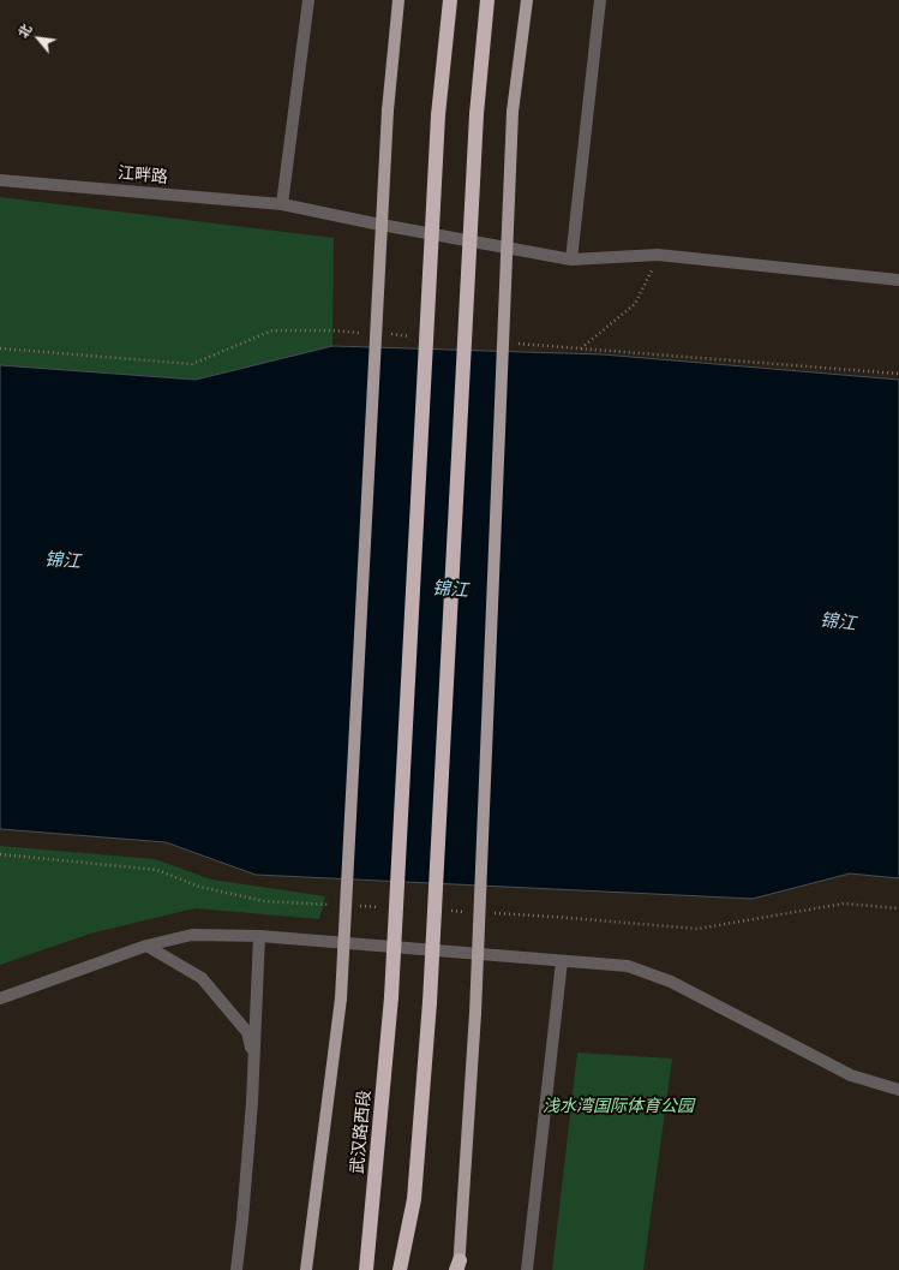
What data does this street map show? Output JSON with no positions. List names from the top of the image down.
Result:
{
  "streets": {
    "highway": ["武汉路西段"],
    "street": ["江畔路"]
  },
  "water": ["锦江"],
  "parks": ["浅水湾国际体育公园"],
  "north": "top left"
}
